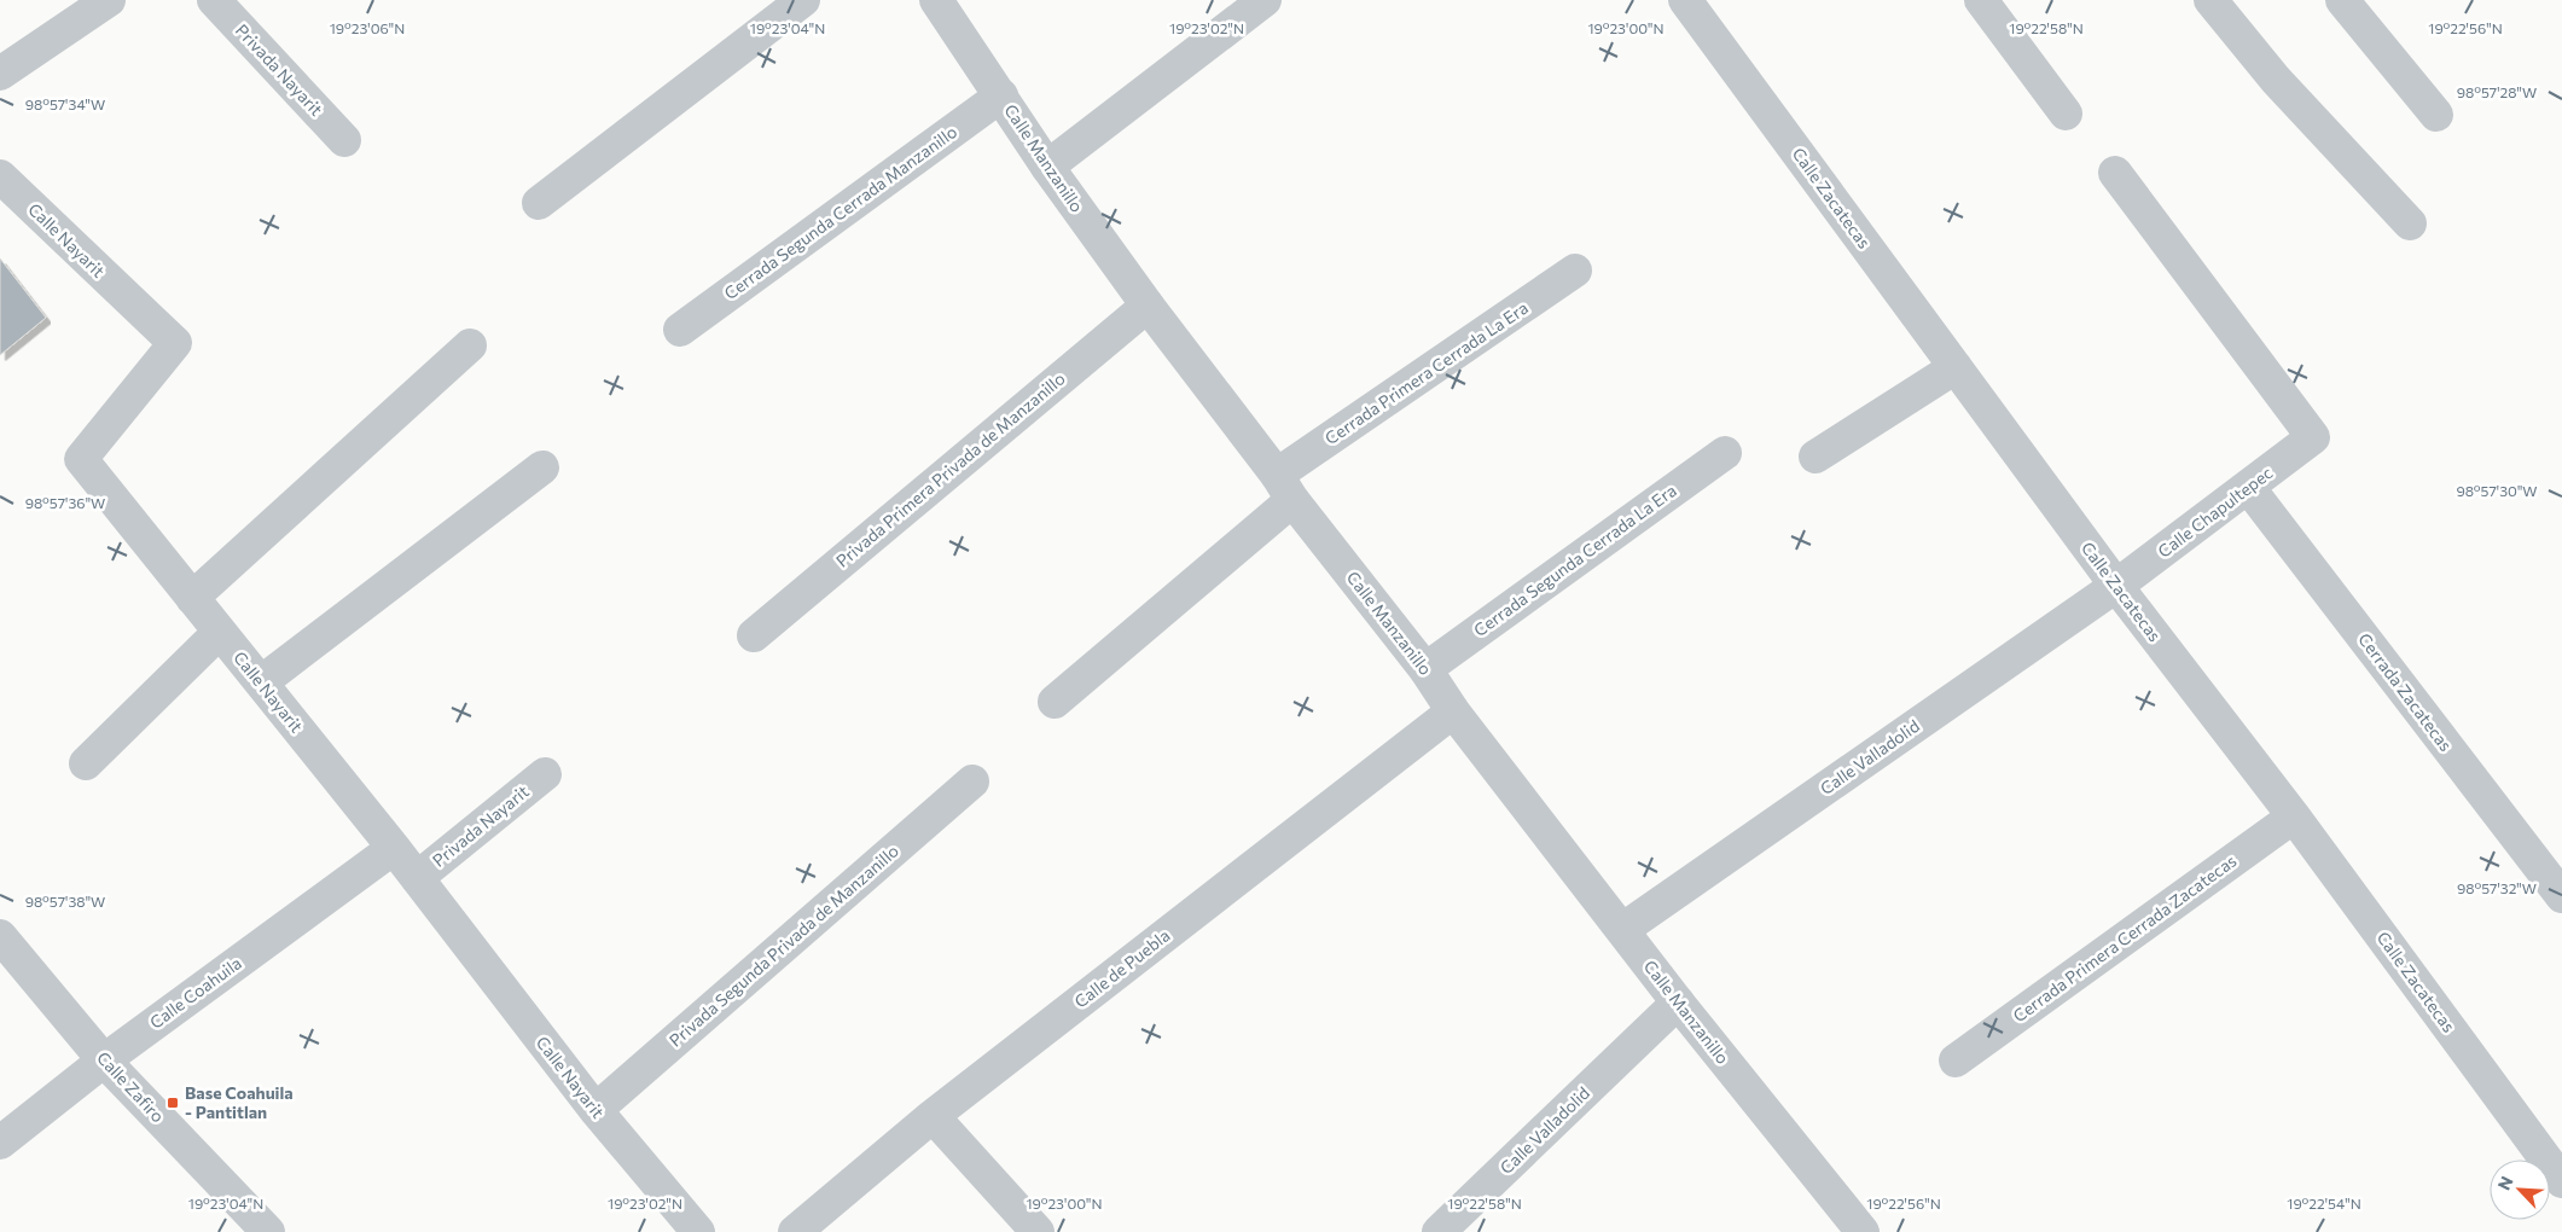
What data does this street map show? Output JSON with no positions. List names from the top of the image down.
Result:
{
  "streets": {
    "street": [
      "Privada Nayarit",
      "Calle Manzanillo",
      "Calle Zacatecas",
      "Cerrada Segunda Cerrada Manzanillo",
      "Calle Nayarit",
      "Cerrada Primera Cerrada La Era",
      "Privada Primera Privada de Manzanillo",
      "Calle Chapultepec",
      "Cerrada Segunda Cerrada La Era",
      "Cerrada Zacatecas",
      "Calle Valladolid",
      "Cerrada Primera Cerrada Zacatecas",
      "Privada Segunda Privada de Manzanillo",
      "Calle de Puebla",
      "Calle Coahuila",
      "Calle Zafiro"
    ]
  },
  "crossings": [
    ["Privada Nayarit", "Calle Nayarit"],
    ["Calle Manzanillo", "Cerrada Segunda Cerrada Manzanillo"],
    ["Calle Manzanillo", "Cerrada Primera Cerrada La Era"],
    ["Calle Manzanillo", "Privada Primera Privada de Manzanillo"],
    ["Calle Manzanillo", "Cerrada Segunda Cerrada La Era"],
    ["Calle Manzanillo", "Calle Valladolid"],
    ["Calle Manzanillo", "Calle de Puebla"],
    ["Calle Zacatecas", "Calle Chapultepec"],
    ["Calle Zacatecas", "Calle Valladolid"],
    ["Calle Zacatecas", "Cerrada Primera Cerrada Zacatecas"],
    ["Calle Nayarit", "Privada Segunda Privada de Manzanillo"],
    ["Calle Nayarit", "Calle Coahuila"],
    ["Calle Chapultepec", "Cerrada Zacatecas"],
    ["Calle Chapultepec", "Calle Valladolid"],
    ["Calle Coahuila", "Calle Zafiro"]
  ],
  "places": {
    "transit": ["Base Coahuila - Pantitlan"]
  },
  "north": "top left",
  "coordinates": [
    "19°23'06\"N",
    "19°23'04\"N",
    "19°23'02\"N",
    "19°23'00\"N",
    "19°22'58\"N",
    "19°22'56\"N",
    "98°57'28\"W",
    "98°57'34\"W",
    "98°57'30\"W",
    "98°57'36\"W",
    "98°57'32\"W",
    "98°57'38\"W",
    "19°22'54\"N"
  ]
}
